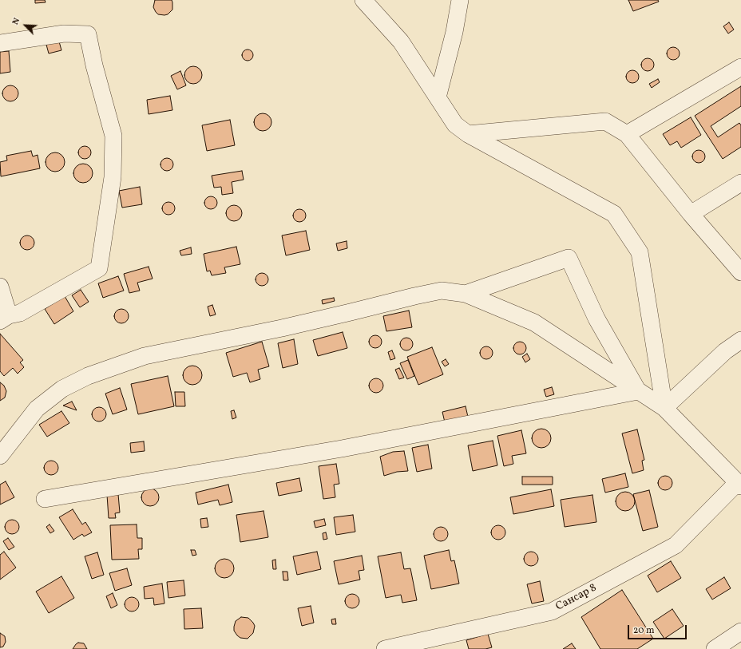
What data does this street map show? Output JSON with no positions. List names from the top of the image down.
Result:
{
  "streets": {
    "street": ["Сансар 8"]
  },
  "scale_bar": "20 m",
  "north": "top left"
}
